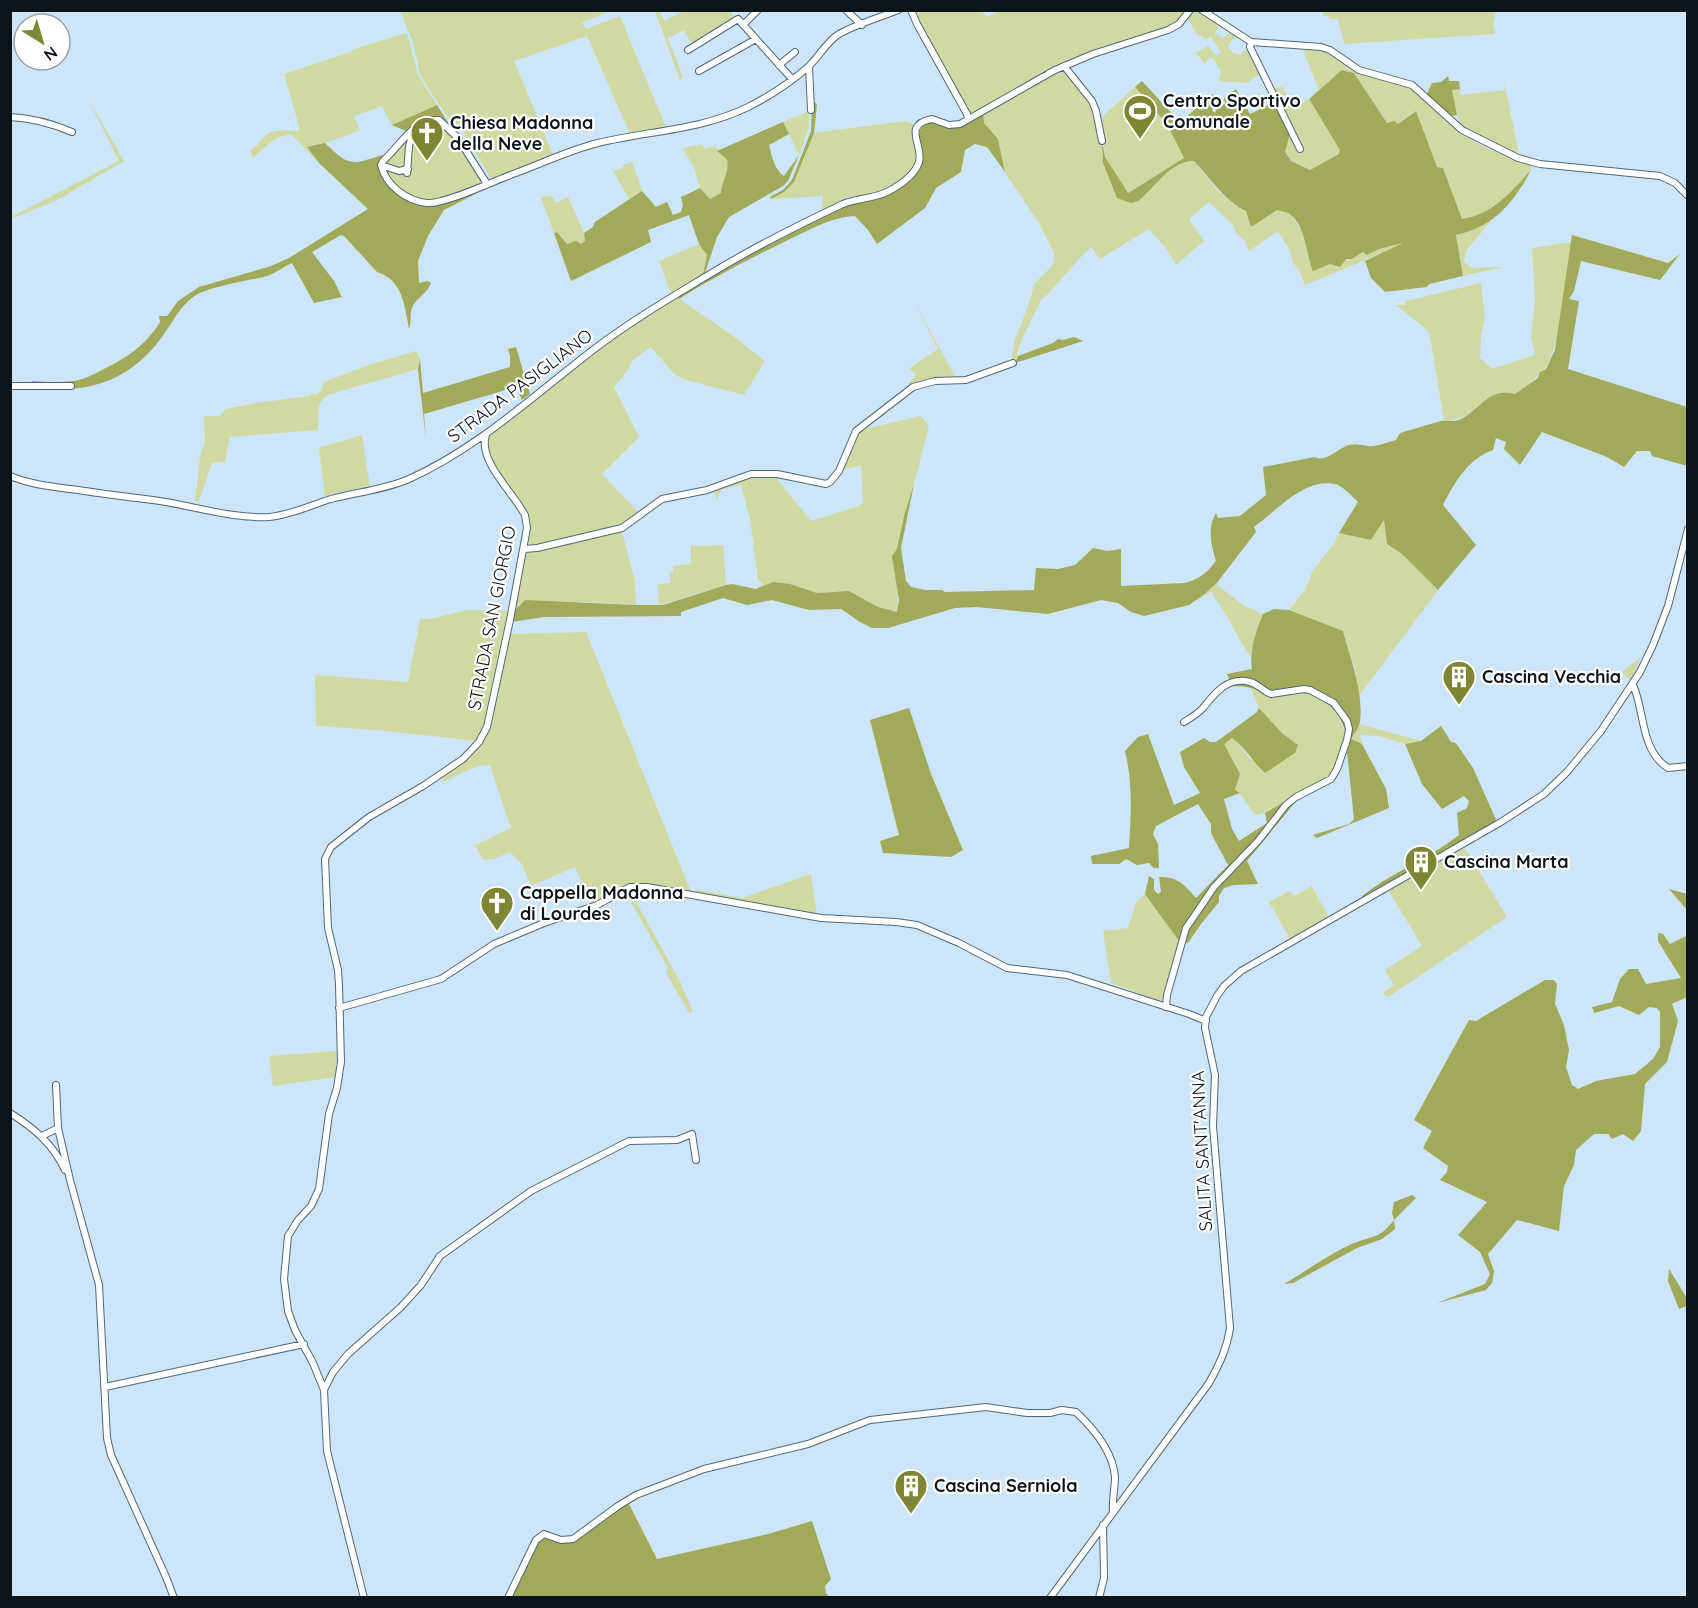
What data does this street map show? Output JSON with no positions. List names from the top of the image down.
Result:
{
  "streets": {
    "street": ["STRADA PASIGLIANO", "STRADA SAN GIORGIO", "SALITA SANT'ANNA"]
  },
  "crossings": [
    ["STRADA PASIGLIANO", "STRADA SAN GIORGIO"]
  ],
  "places": {
    "sports": ["Centro Sportivo Comunale"],
    "church": ["Chiesa Madonna della Neve", "Cappella Madonna di Lourdes"],
    "building": ["Cascina Vecchia", "Cascina Marta", "Cascina Serniola"]
  },
  "north": "bottom right"
}
